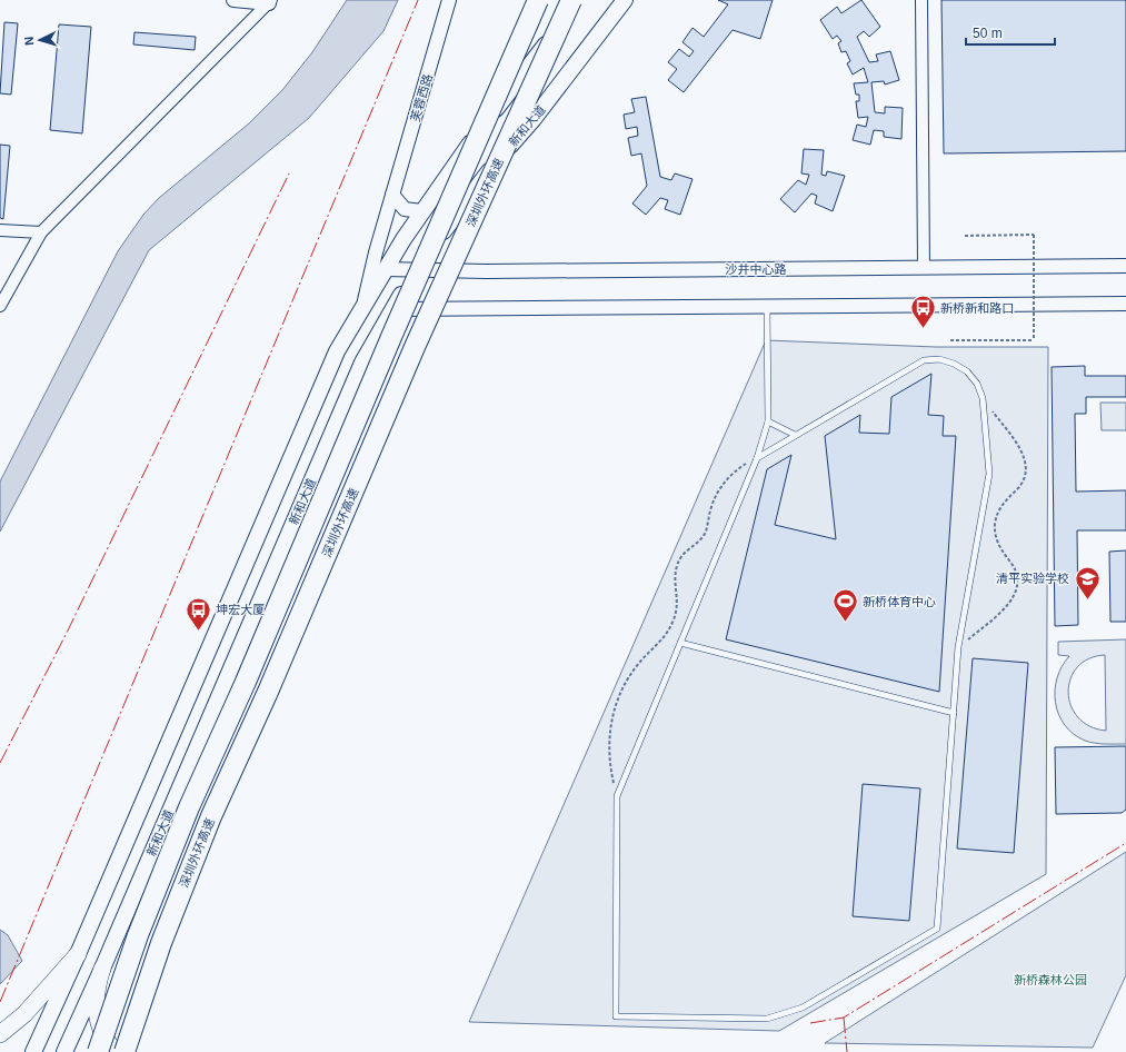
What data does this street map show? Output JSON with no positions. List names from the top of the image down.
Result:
{
  "streets": {
    "highway": ["深圳外环高速"],
    "main road": ["新和大道"],
    "street": ["芙蓉西路", "沙井中心路"]
  },
  "crossings": [
    ["新和大道", "沙井中心路"]
  ],
  "parks": ["新桥森林公园"],
  "places": {
    "bus stop": ["新桥新和路口", "坤宏大厦"],
    "school or university": ["清平实验学校"],
    "sports": ["新桥体育中心"]
  },
  "scale_bar": "50 m",
  "north": "left"
}
